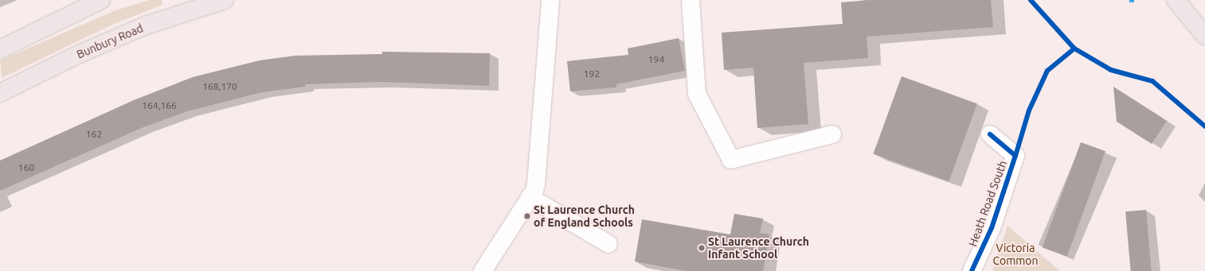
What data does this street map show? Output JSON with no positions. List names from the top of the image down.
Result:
{
  "streets": {
    "main road": ["Bunbury Road"],
    "street": ["Heath Road South"]
  },
  "parks": ["Victoria Common"],
  "places": ["St Laurence Church of England Schools", "St Laurence Church Infant School"],
  "house_numbers": [
    "194",
    "192",
    "168,170",
    "164,166",
    "162",
    "160"
  ]
}
